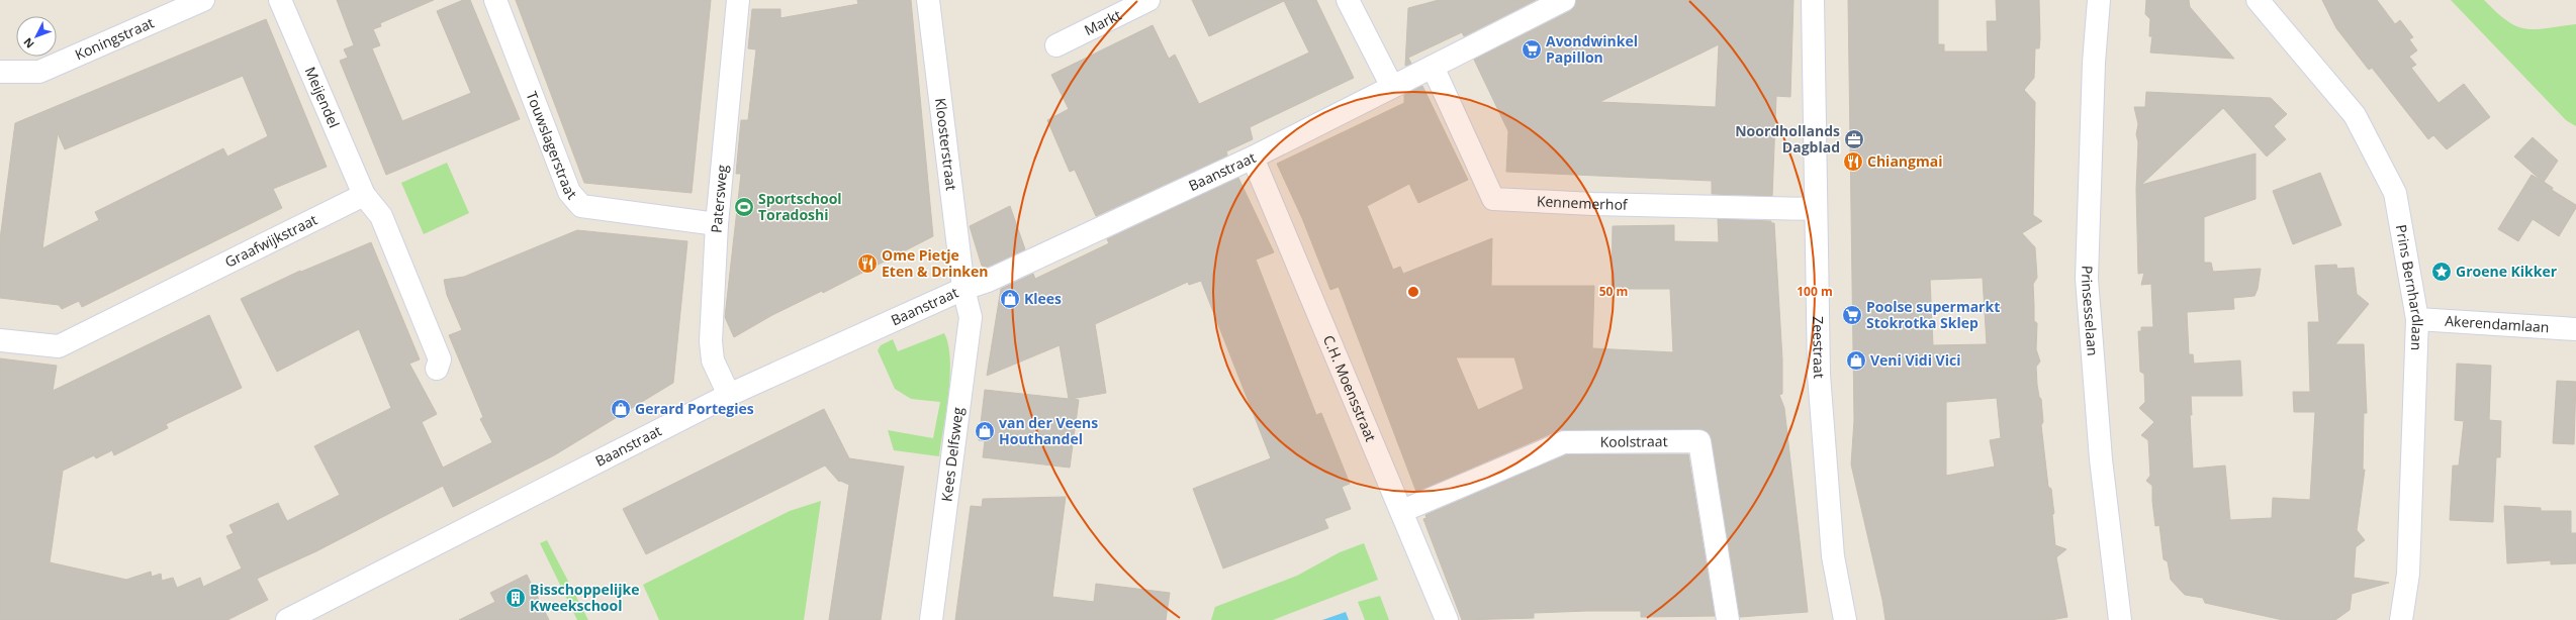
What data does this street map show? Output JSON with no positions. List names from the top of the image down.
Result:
{
  "streets": {
    "street": [
      "Markt",
      "Koningstraat",
      "Meijendel",
      "Touwslagerstraat",
      "Kloosterstraat",
      "Baanstraat",
      "Patersweg",
      "Kennemerhof",
      "Graafwijkstraat",
      "Prins Bernhardlaan",
      "Prinsesselaan",
      "Akerendamlaan",
      "Zeestraat",
      "C.H. Moensstraat",
      "Koolstraat",
      "Kees Delfsweg"
    ]
  },
  "crossings": [
    ["Meijendel", "Graafwijkstraat"],
    ["Touwslagerstraat", "Patersweg"],
    ["Kloosterstraat", "Baanstraat"],
    ["Kloosterstraat", "Kees Delfsweg"],
    ["Baanstraat", "Patersweg"],
    ["Baanstraat", "Kennemerhof"],
    ["Baanstraat", "C.H. Moensstraat"],
    ["Baanstraat", "Kees Delfsweg"],
    ["Kennemerhof", "Zeestraat"],
    ["Prins Bernhardlaan", "Akerendamlaan"],
    ["C.H. Moensstraat", "Koolstraat"]
  ],
  "places": {
    "supermarket": ["Avondwinkel Papillon", "Poolse supermarkt Stokrotka Sklep"],
    "office": ["Noordhollands Dagblad"],
    "restaurant": ["Chiangmai", "Ome Pietje Eten & Drinken"],
    "sports": ["Sportschool Toradoshi"],
    "place": ["Groene Kikker"],
    "shop": [
      "Klees",
      "Veni Vidi Vici",
      "Gerard Portegies",
      "van der Veens Houthandel"
    ],
    "building": ["Bisschoppelijke Kweekschool"]
  },
  "north": "bottom left",
  "rings": ["50 m", "100 m"]
}
